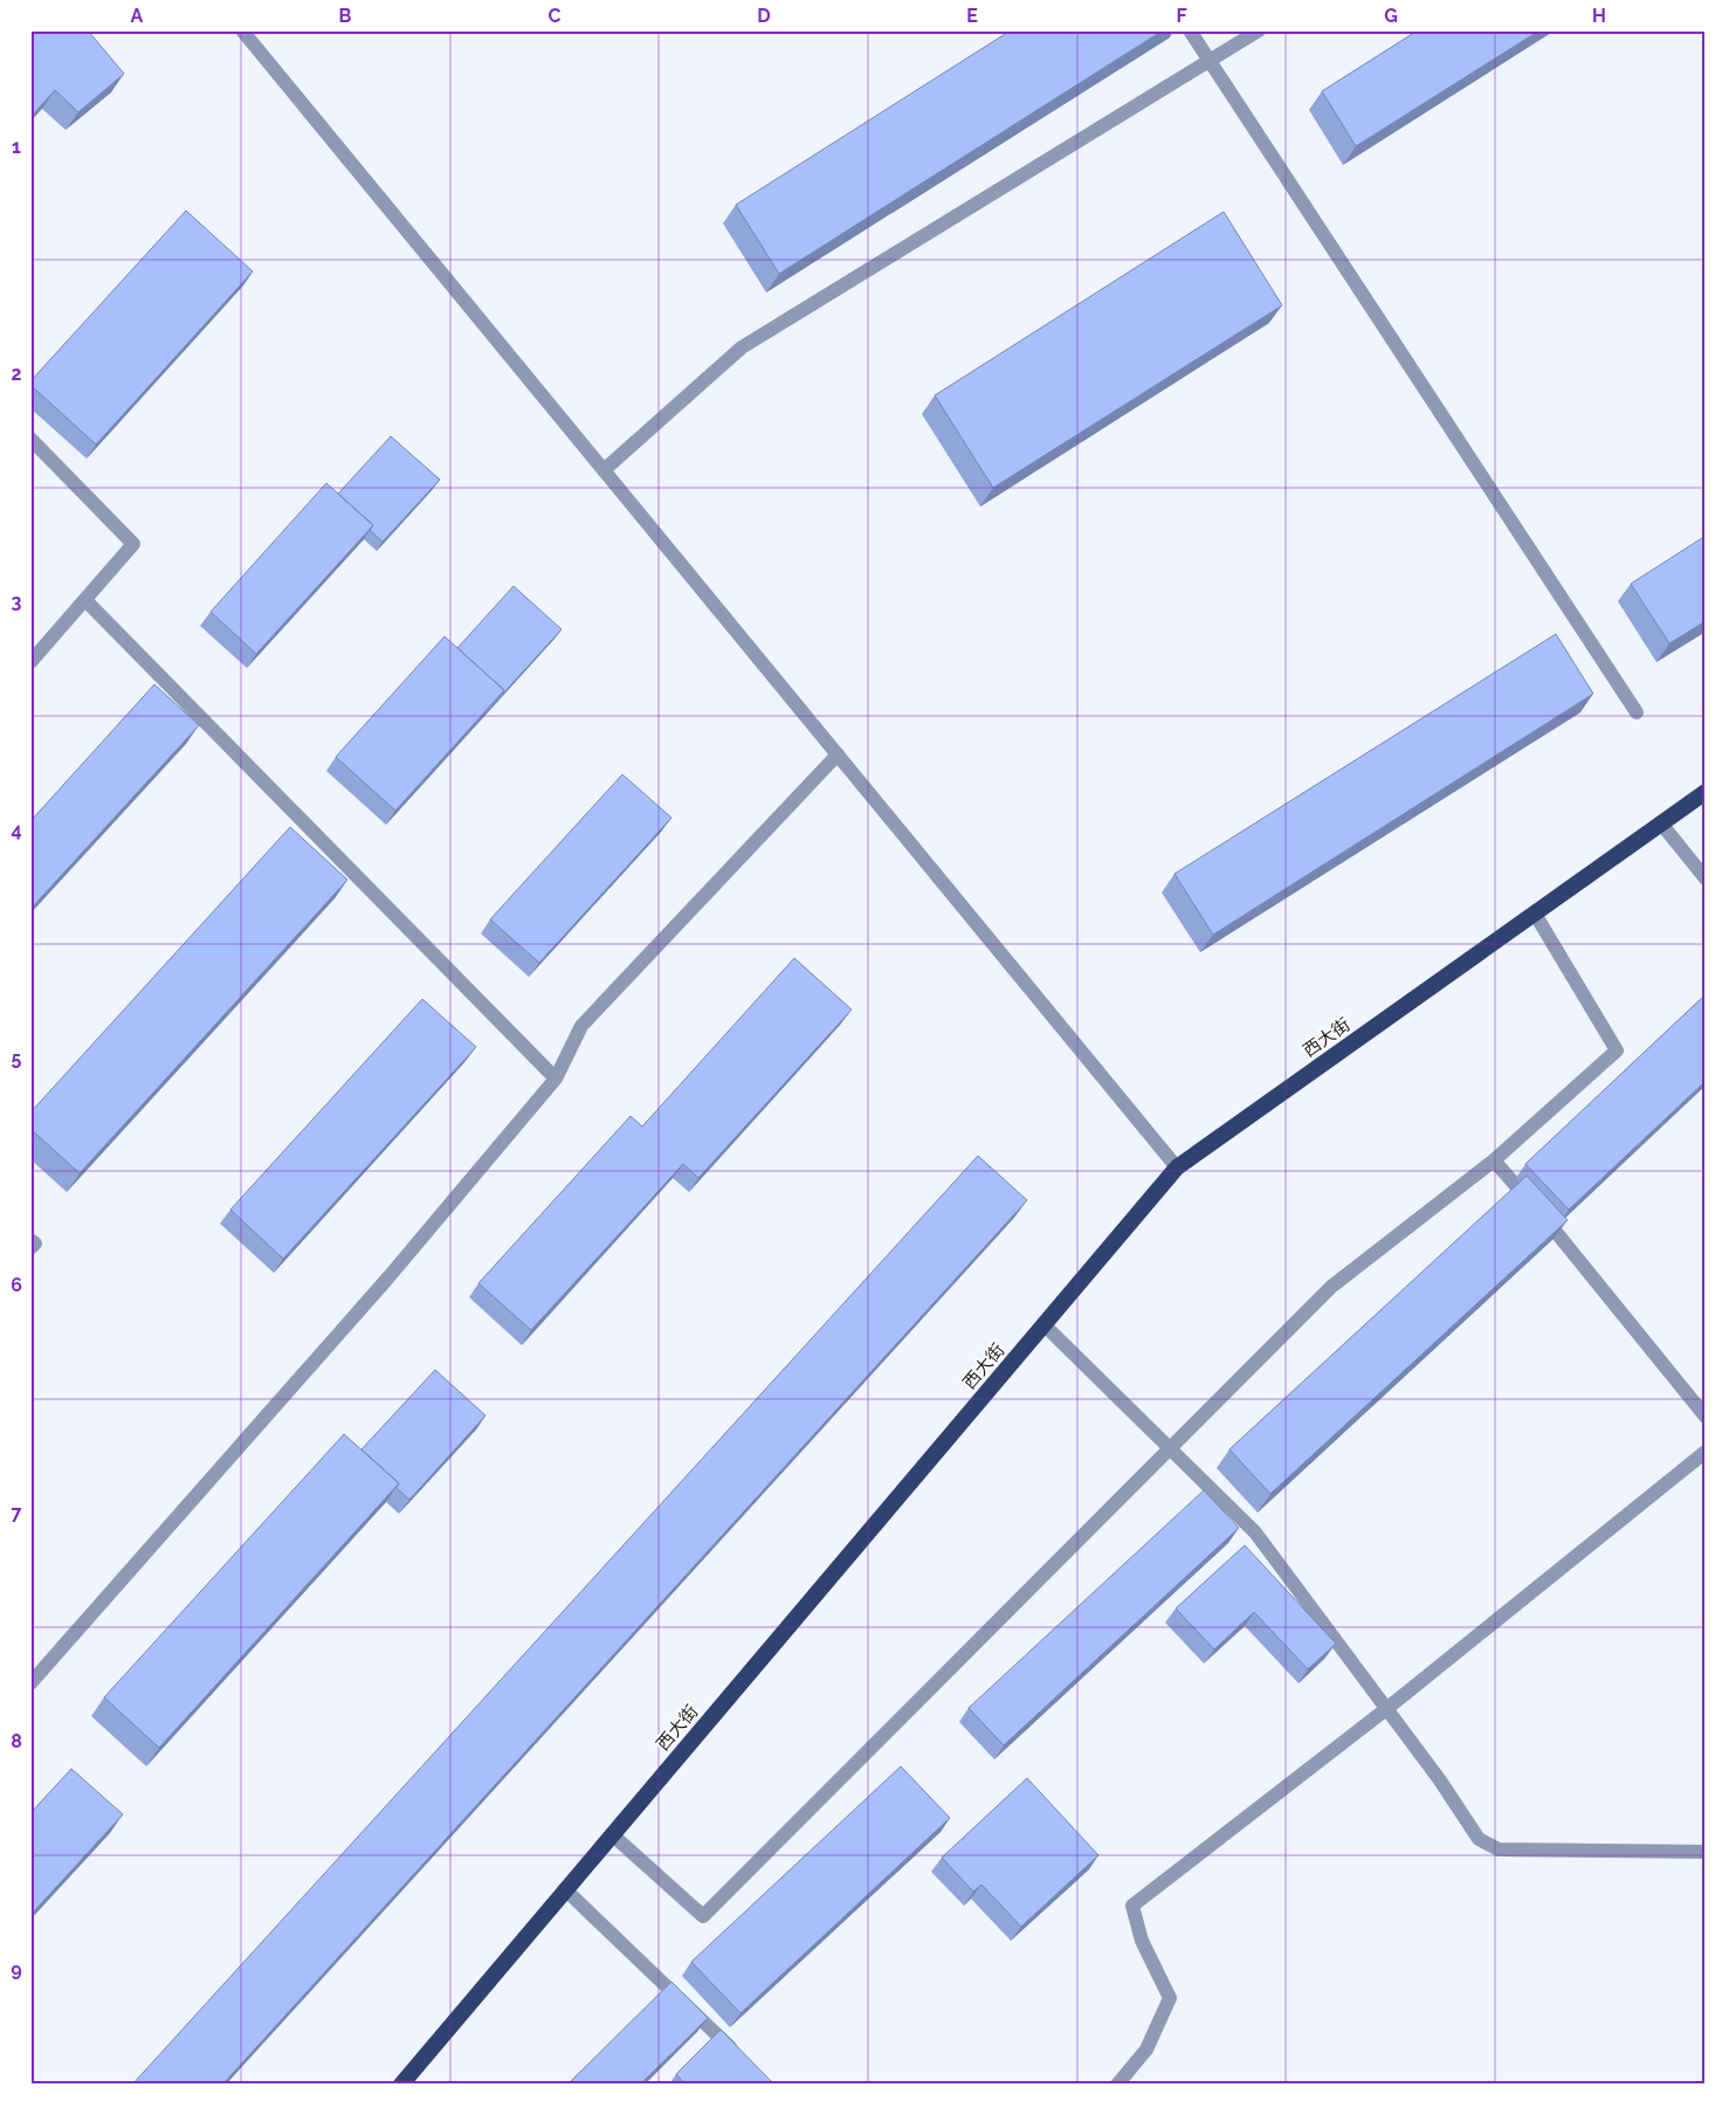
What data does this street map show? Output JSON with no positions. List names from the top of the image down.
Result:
{
  "streets": {
    "highway": ["西大街"]
  },
  "grid": {
    "columns": [
      "A",
      "B",
      "C",
      "D",
      "E",
      "F",
      "G",
      "H"
    ],
    "rows": [
      "1",
      "2",
      "3",
      "4",
      "5",
      "6",
      "7",
      "8",
      "9"
    ]
  }
}
